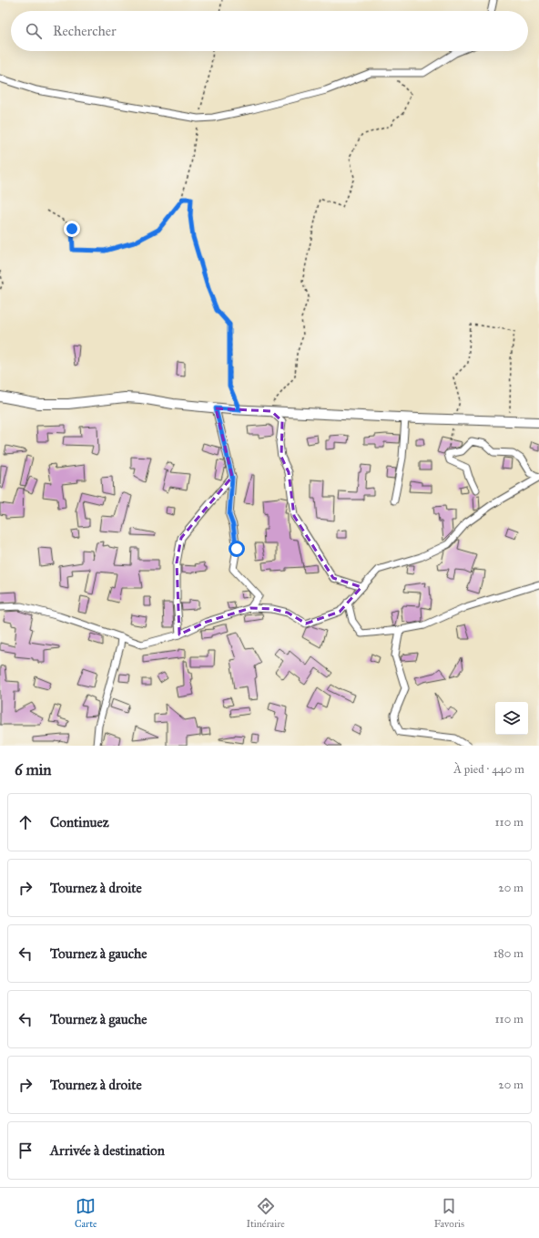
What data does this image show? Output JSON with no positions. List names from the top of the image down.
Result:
{
  "page": {
    "search": "Rechercher",
    "heading": ["6 min", "À pied · 440 m"],
    "list": [
      ["Continuez", "110 m"],
      ["Tournez à droite", "20 m"],
      ["Tournez à gauche", "180 m"],
      ["Tournez à gauche", "110 m"],
      ["Tournez à droite", "20 m"],
      "Arrivée à destination"
    ],
    "nav": ["Carte", "Itinéraire", "Favoris"]
  }
}
